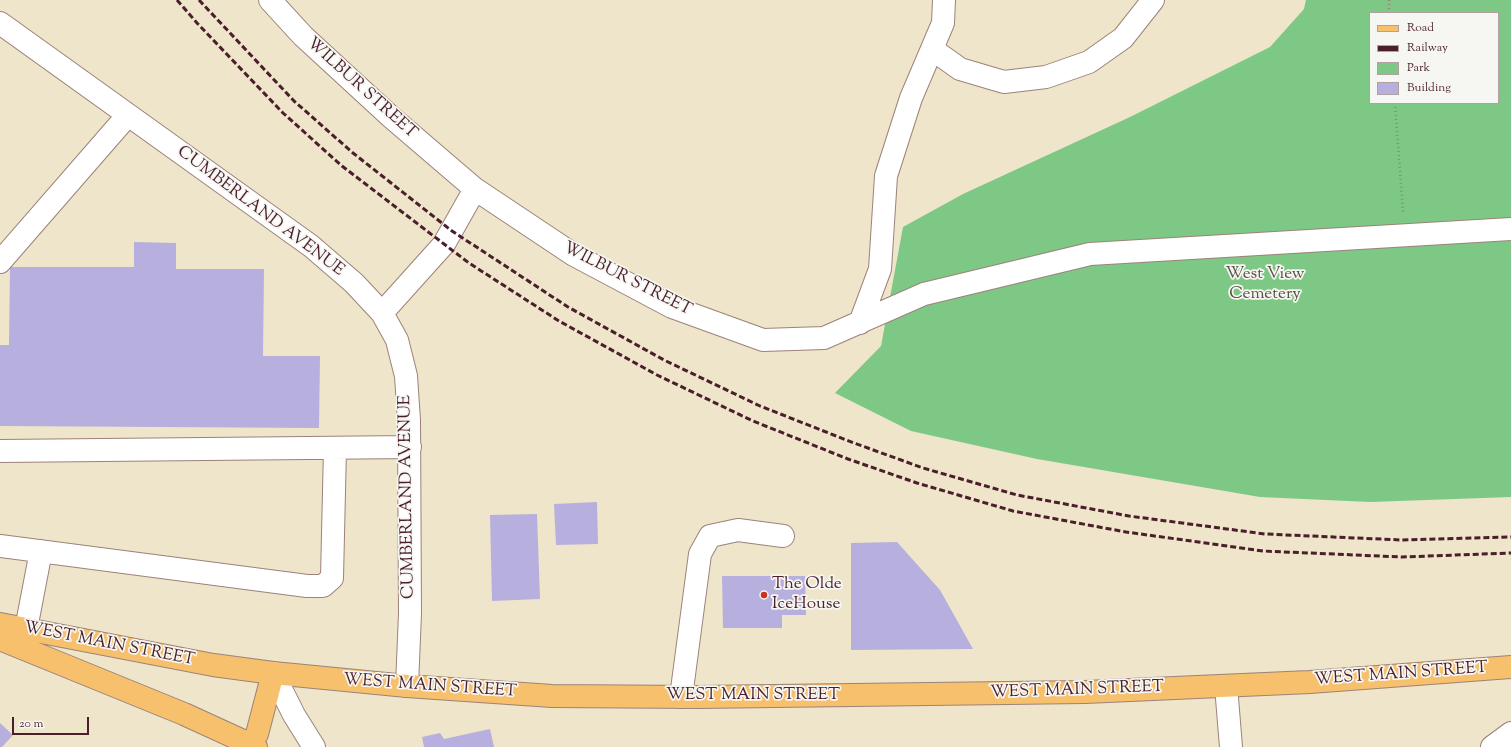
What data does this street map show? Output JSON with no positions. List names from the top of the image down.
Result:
{
  "streets": {
    "main road": ["WEST MAIN STREET"],
    "street": ["WILBUR STREET", "CUMBERLAND AVENUE"]
  },
  "crossings": [
    ["CUMBERLAND AVENUE", "WEST MAIN STREET"]
  ],
  "parks": ["West View Cemetery"],
  "places": ["The Olde IceHouse"],
  "legend": [
    "Road",
    "Railway",
    "Park",
    "Building"
  ],
  "scale_bar": "20 m"
}
